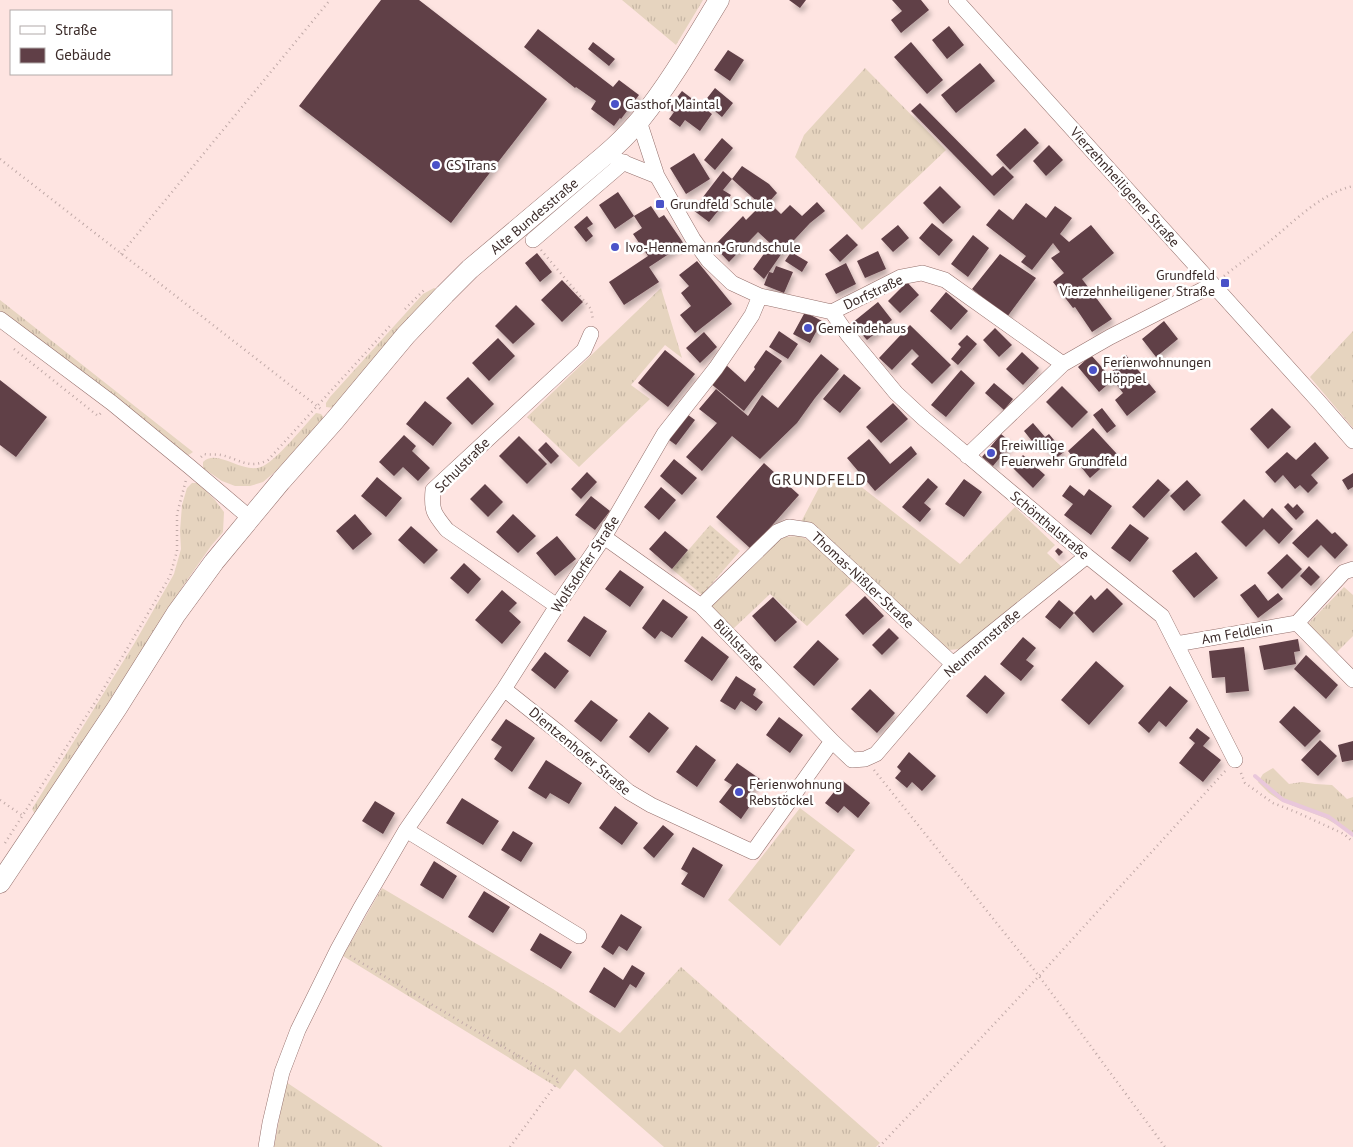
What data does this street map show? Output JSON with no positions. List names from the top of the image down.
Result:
{
  "streets": {
    "main road": ["Alte Bundesstraße"],
    "street": [
      "Vierzehnheiligener Straße",
      "Dorfstraße",
      "Schulstraße",
      "Schönthalstraße",
      "Wolfsdorfer Straße",
      "Thomas-Nißler-Straße",
      "Am Feldlein",
      "Neumannstraße",
      "Bühlstraße",
      "Dientzenhofer Straße"
    ]
  },
  "crossings": [
    ["Alte Bundesstraße", "Dorfstraße"],
    ["Dorfstraße", "Schönthalstraße"],
    ["Dorfstraße", "Wolfsdorfer Straße"],
    ["Schulstraße", "Wolfsdorfer Straße"],
    ["Schönthalstraße", "Am Feldlein"],
    ["Schönthalstraße", "Neumannstraße"],
    ["Wolfsdorfer Straße", "Bühlstraße"],
    ["Wolfsdorfer Straße", "Dientzenhofer Straße"],
    ["Thomas-Nißler-Straße", "Neumannstraße"],
    ["Thomas-Nißler-Straße", "Bühlstraße"],
    ["Neumannstraße", "Bühlstraße"],
    ["Bühlstraße", "Dientzenhofer Straße"]
  ],
  "districts": ["GRUNDFELD"],
  "places": {
    "other": [
      "Gasthof Maintal",
      "CS Trans",
      "Ivo-Hennemann-Grundschule",
      "Gemeindehaus",
      "Ferienwohnungen Höppel",
      "Freiwillige Feuerwehr Grundfeld",
      "Ferienwohnung Rebstöckel"
    ],
    "transit": ["Grundfeld Schule", "Grundfeld Vierzehnheiligener Straße"]
  },
  "legend": ["Straße", "Gebäude"]
}
